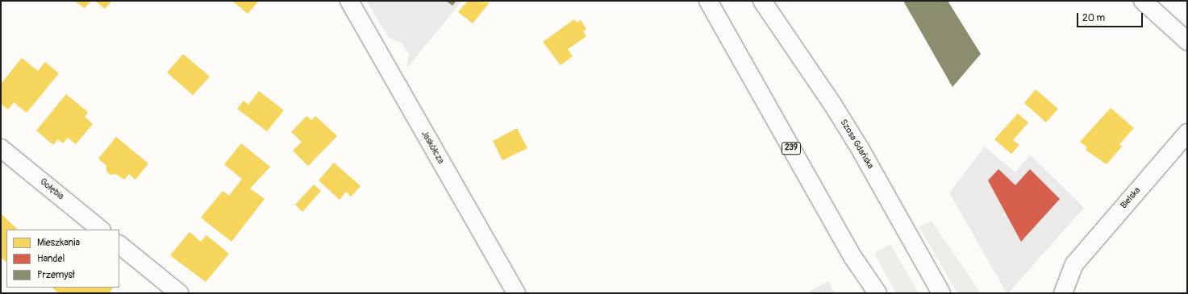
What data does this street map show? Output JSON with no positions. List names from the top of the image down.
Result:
{
  "streets": {
    "street": [
      "Szosa Gdańska",
      "Jaskółcza",
      "239",
      "Gołębia",
      "Bielska"
    ]
  },
  "legend": ["Mieszkania", "Handel", "Przemysł"],
  "scale_bar": "20 m"
}
